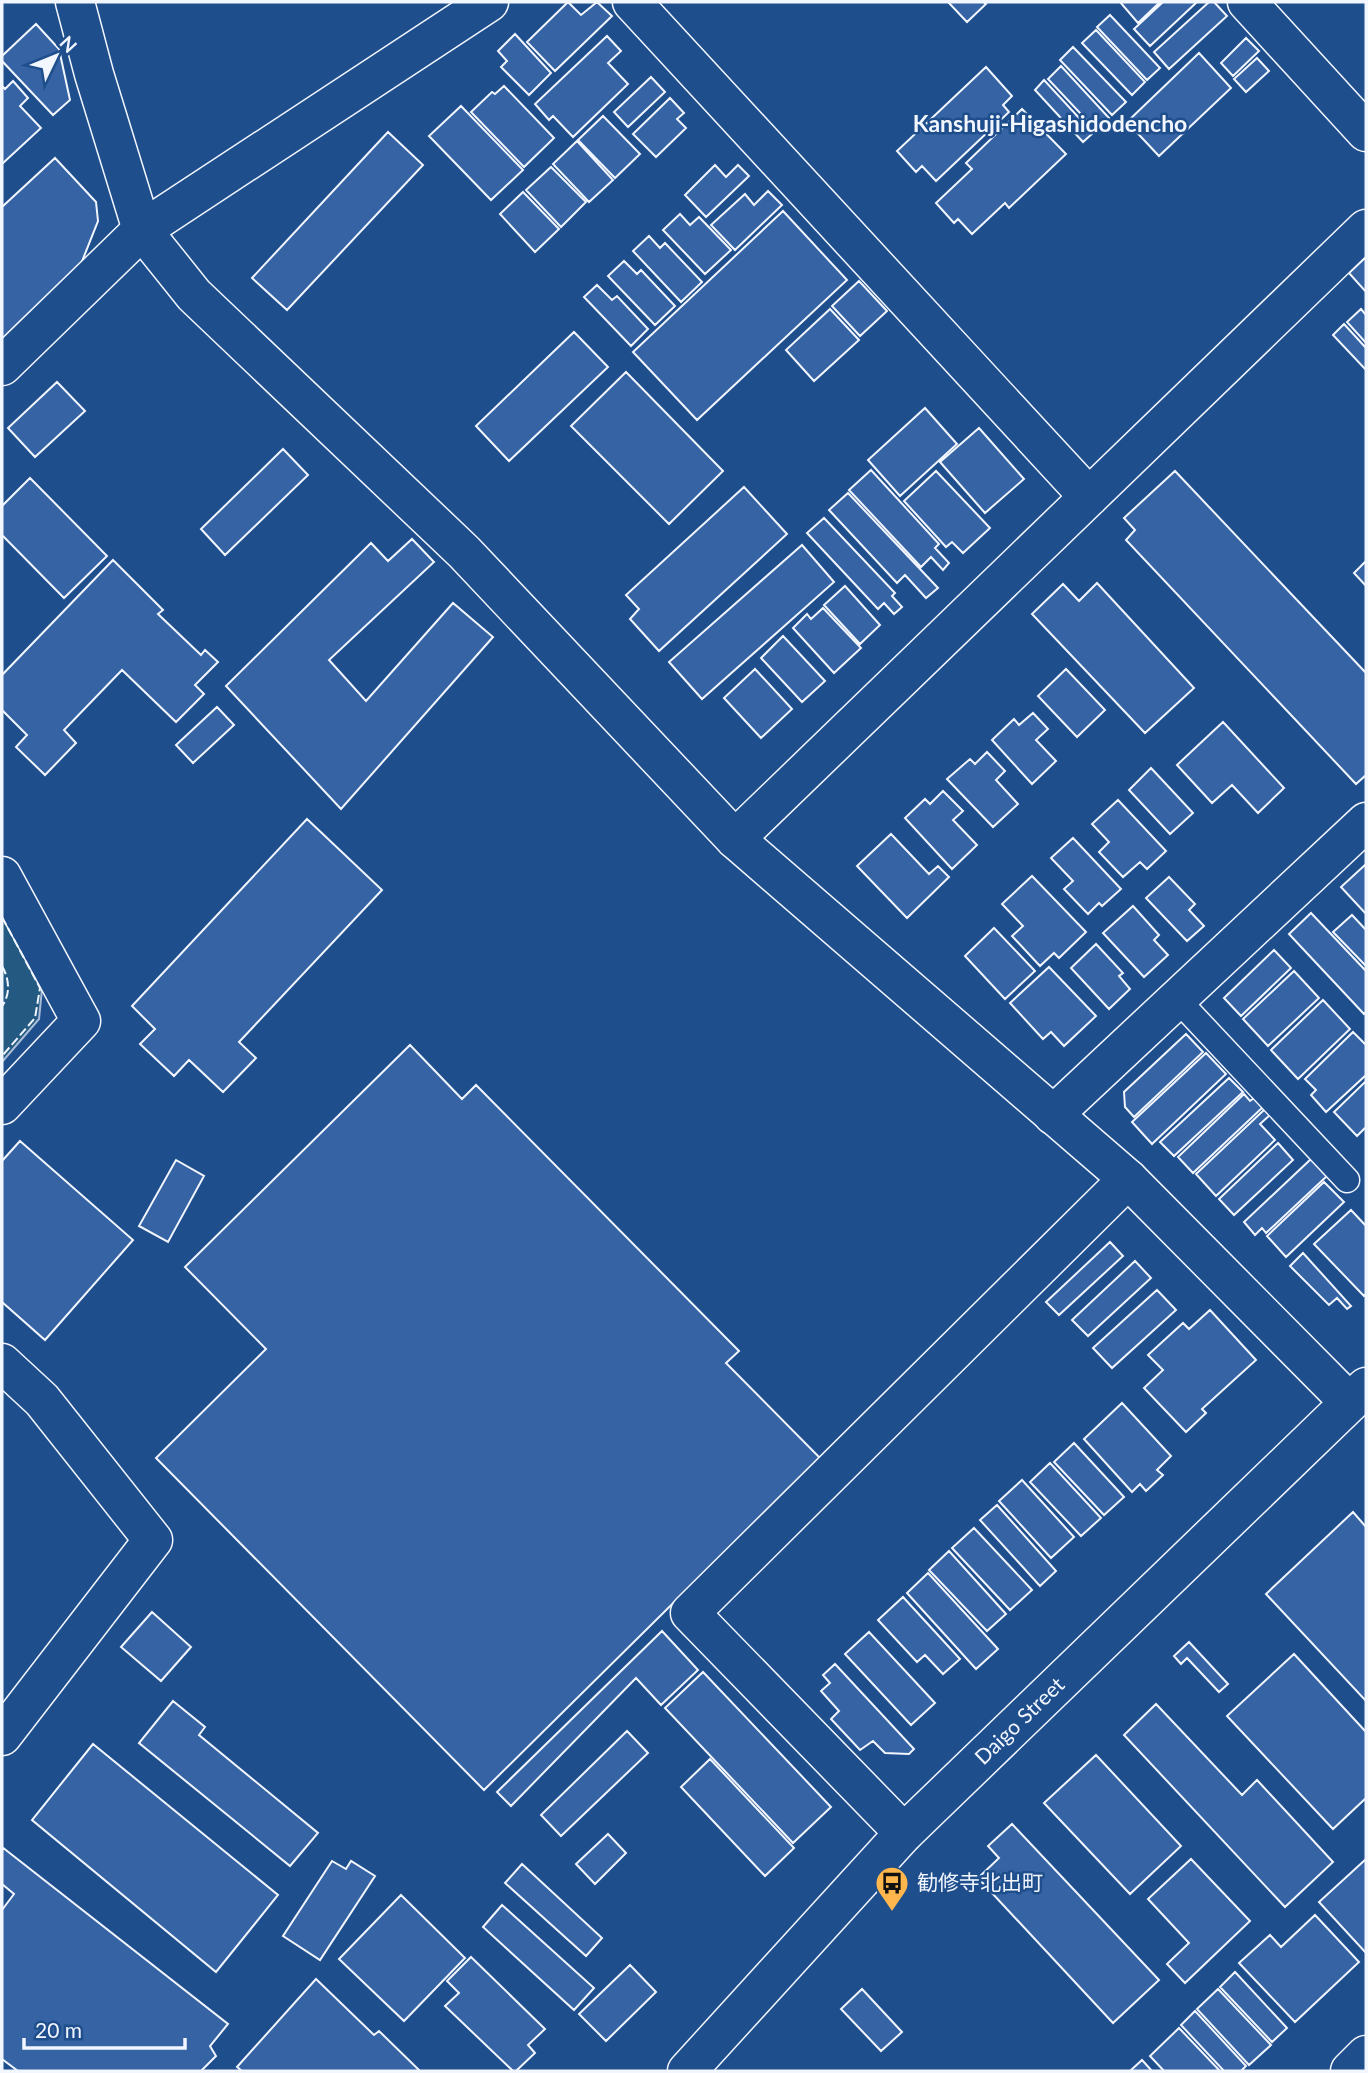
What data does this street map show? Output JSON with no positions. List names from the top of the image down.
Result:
{
  "streets": {
    "street": ["Daigo Street"]
  },
  "districts": ["Kanshuji-Higashidodencho"],
  "places": {
    "bus stop": ["勧修寺北出町"]
  },
  "scale_bar": "20 m",
  "north": "top right"
}
